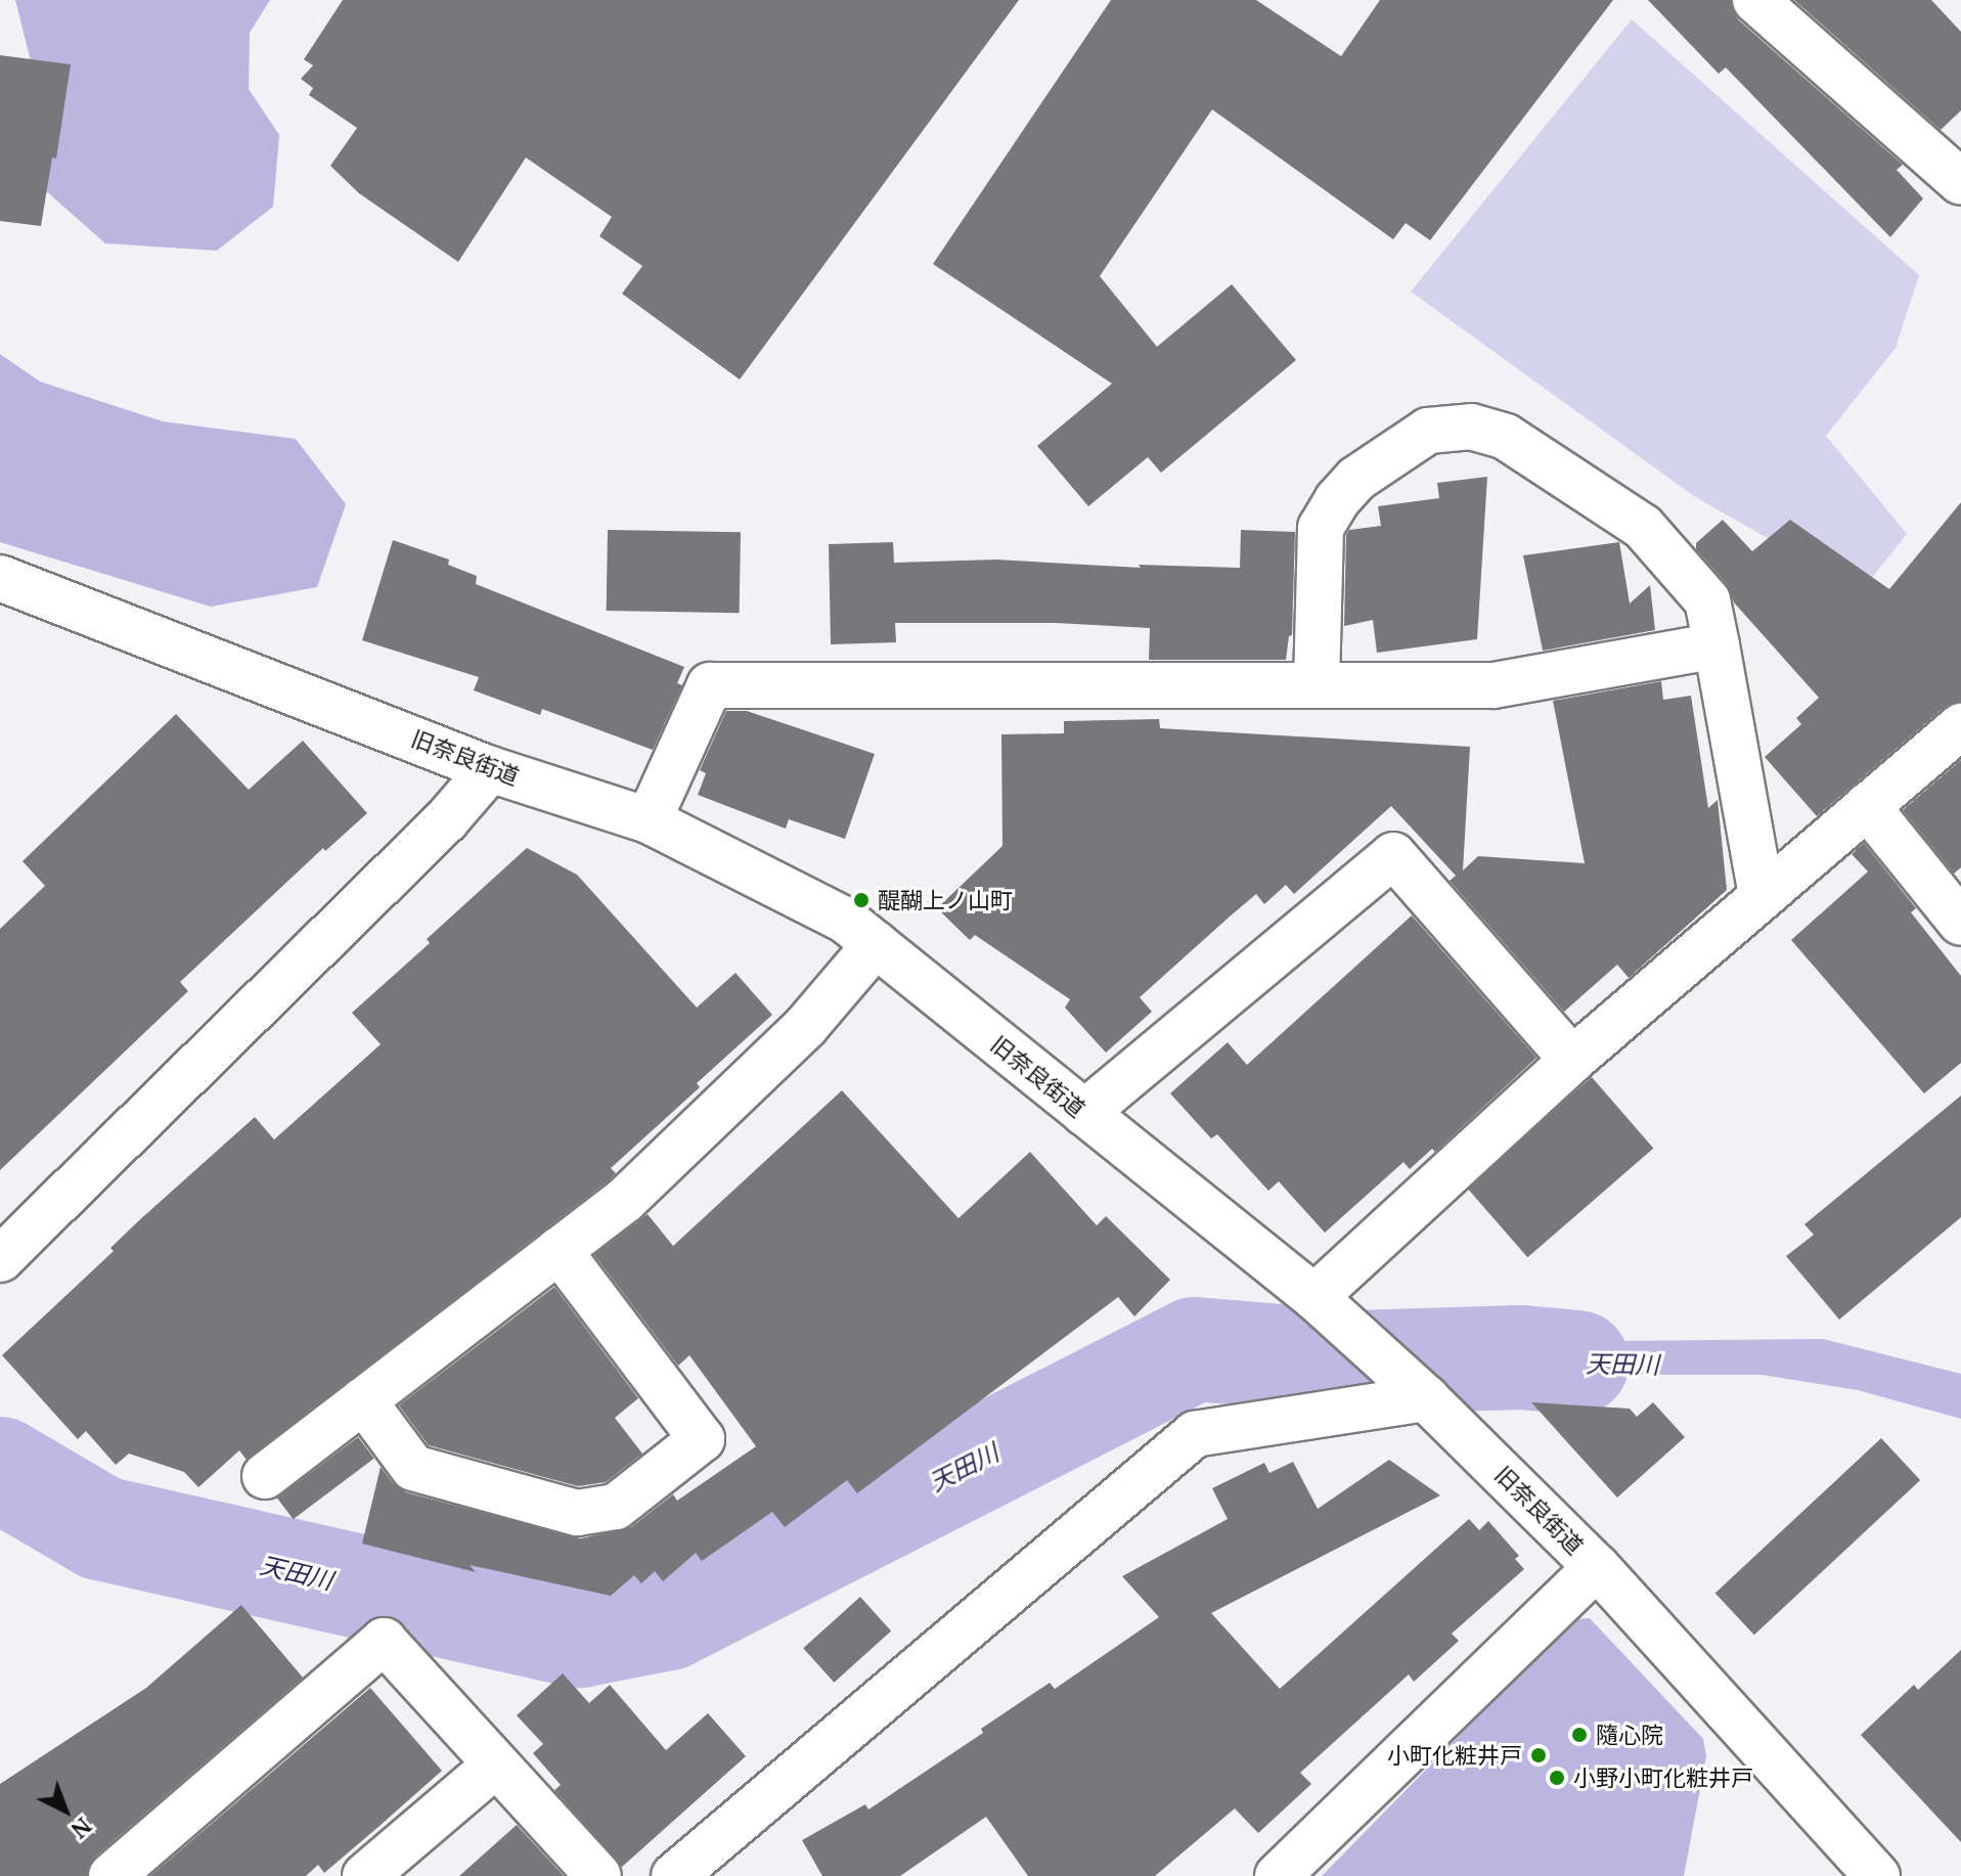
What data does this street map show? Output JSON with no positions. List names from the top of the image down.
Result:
{
  "streets": {
    "street": ["旧奈良街道"]
  },
  "water": ["天田川"],
  "places": [
    "醍醐上ノ山町",
    "隨心院",
    "小町化粧井戸",
    "小野小町化粧井戸"
  ],
  "north": "bottom right"
}
